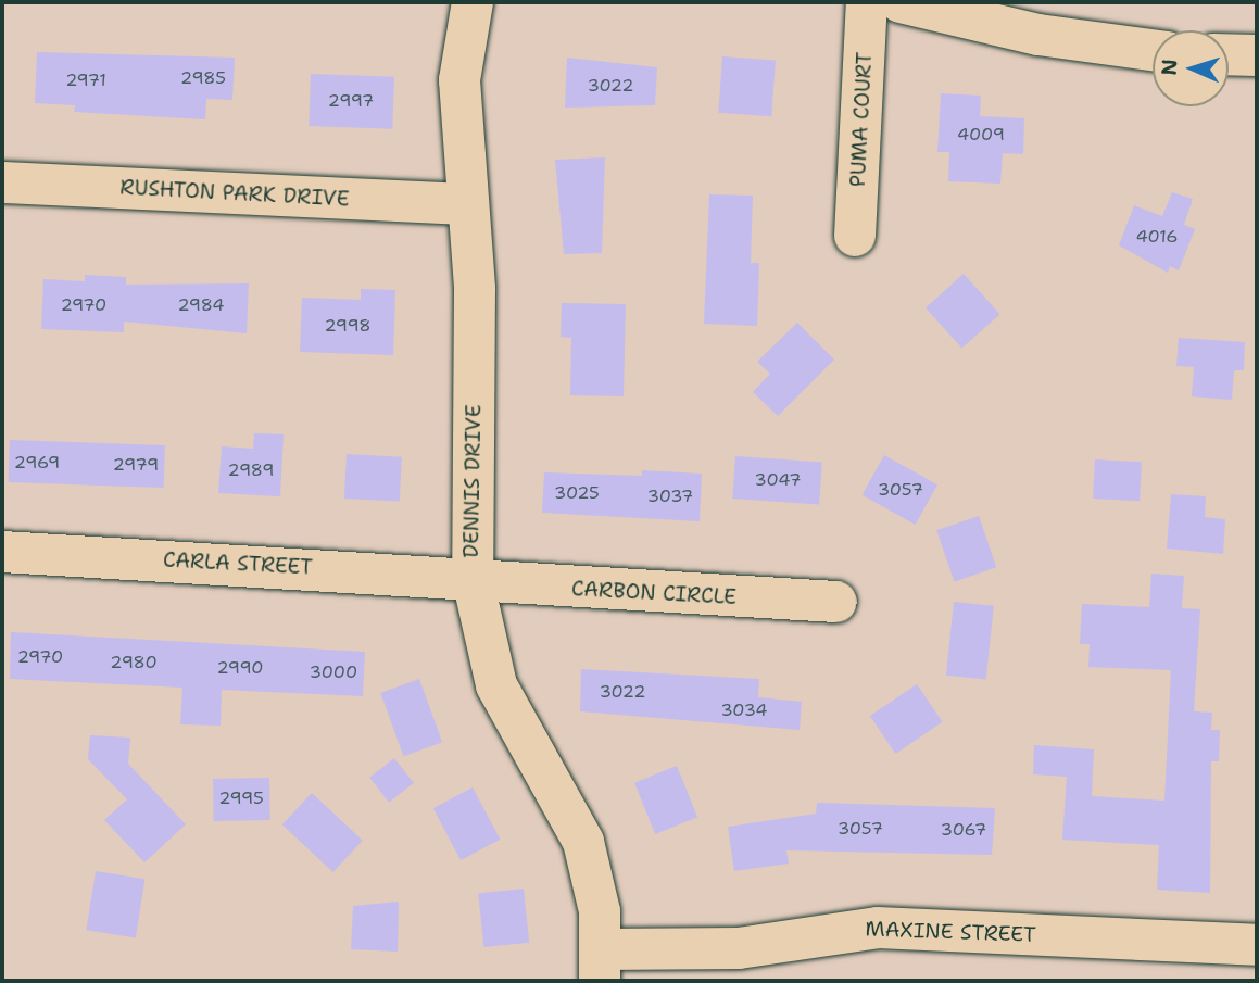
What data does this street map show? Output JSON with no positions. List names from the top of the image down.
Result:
{
  "streets": {
    "street": [
      "PUMA COURT",
      "RUSHTON PARK DRIVE",
      "DENNIS DRIVE",
      "CARLA STREET",
      "CARBON CIRCLE",
      "MAXINE STREET"
    ]
  },
  "crossings": [
    ["RUSHTON PARK DRIVE", "DENNIS DRIVE"],
    ["DENNIS DRIVE", "CARLA STREET"],
    ["DENNIS DRIVE", "CARBON CIRCLE"],
    ["DENNIS DRIVE", "MAXINE STREET"],
    ["CARLA STREET", "CARBON CIRCLE"]
  ],
  "house_numbers": [
    "2985",
    "2971",
    "3022",
    "2997",
    "4009",
    "4016",
    "2970",
    "2984",
    "2998",
    "2969",
    "2979",
    "2989",
    "3047",
    "3057",
    "3025",
    "3037",
    "2970",
    "2980",
    "2990",
    "3000",
    "3022",
    "3034",
    "2995",
    "3057",
    "3067"
  ],
  "north": "left"
}
